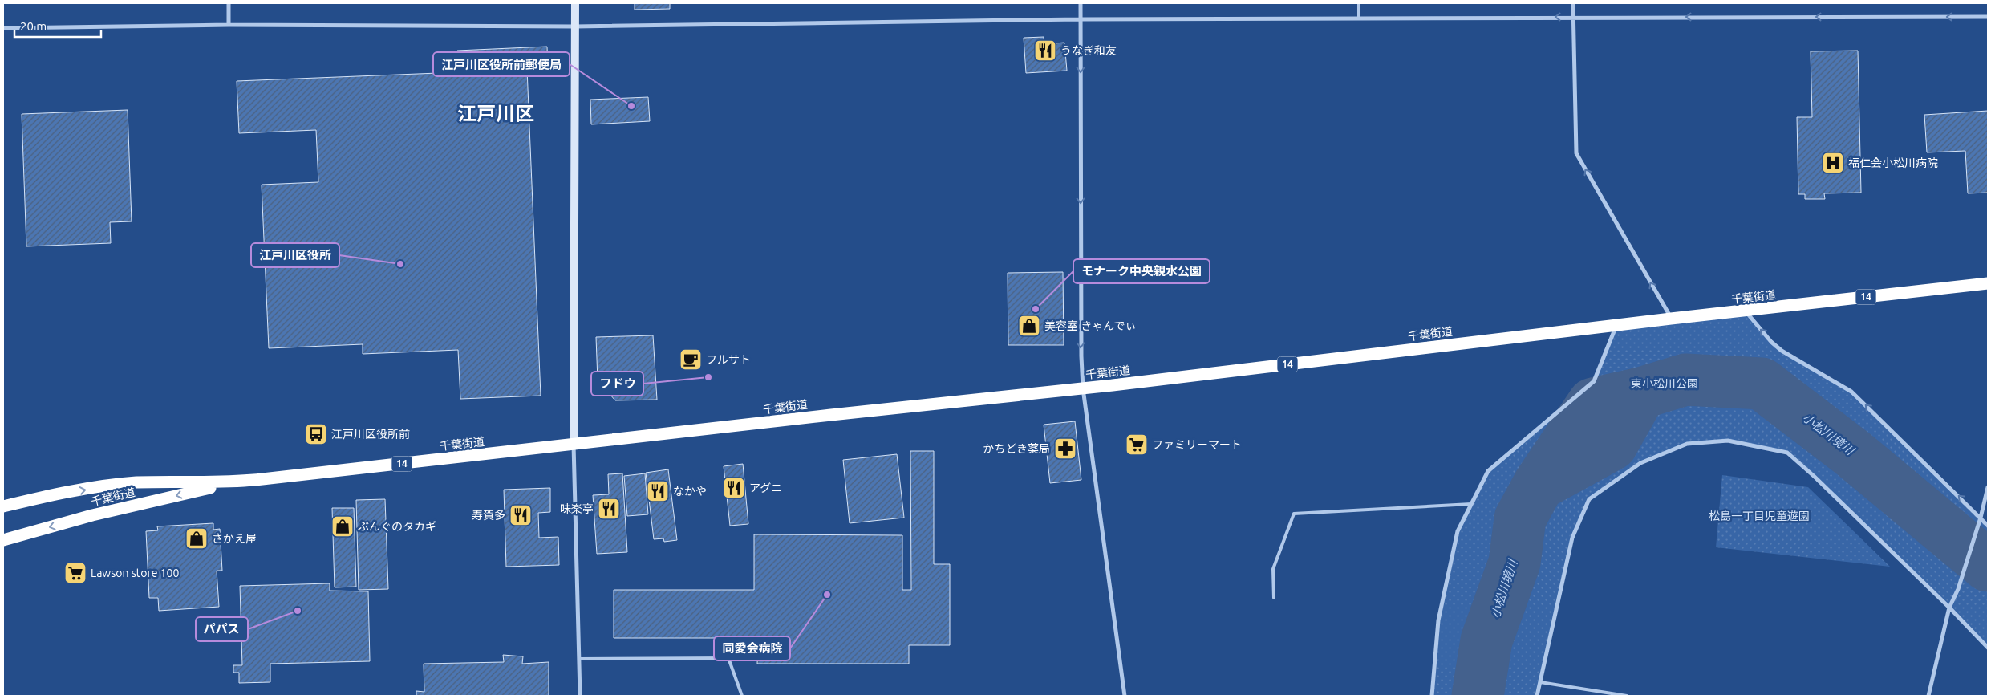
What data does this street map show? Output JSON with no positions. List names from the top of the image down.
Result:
{
  "streets": {
    "highway": ["千葉街道", "14"]
  },
  "districts": ["江戸川区"],
  "water": ["小松川境川"],
  "parks": ["東小松川公園", "松島一丁目児童遊園"],
  "places": {
    "restaurant": [
      "うなぎ和友",
      "アグニ",
      "なかや",
      "味楽亭",
      "寿賀多"
    ],
    "other": [
      "江戸川区役所前郵便局",
      "江戸川区役所",
      "モナーク中央親水公園",
      "フドウ",
      "同愛会病院",
      "パパス"
    ],
    "hospital": ["福仁会小松川病院"],
    "shop": ["美容室 きゃんでぃ", "ぶんぐのタカギ", "さかえ屋"],
    "cafe": ["フルサト"],
    "bus stop": ["江戸川区役所前"],
    "supermarket": ["ファミリーマート", "Lawson store 100"],
    "pharmacy": ["かちどき薬局"]
  },
  "scale_bar": "20 m"
}
